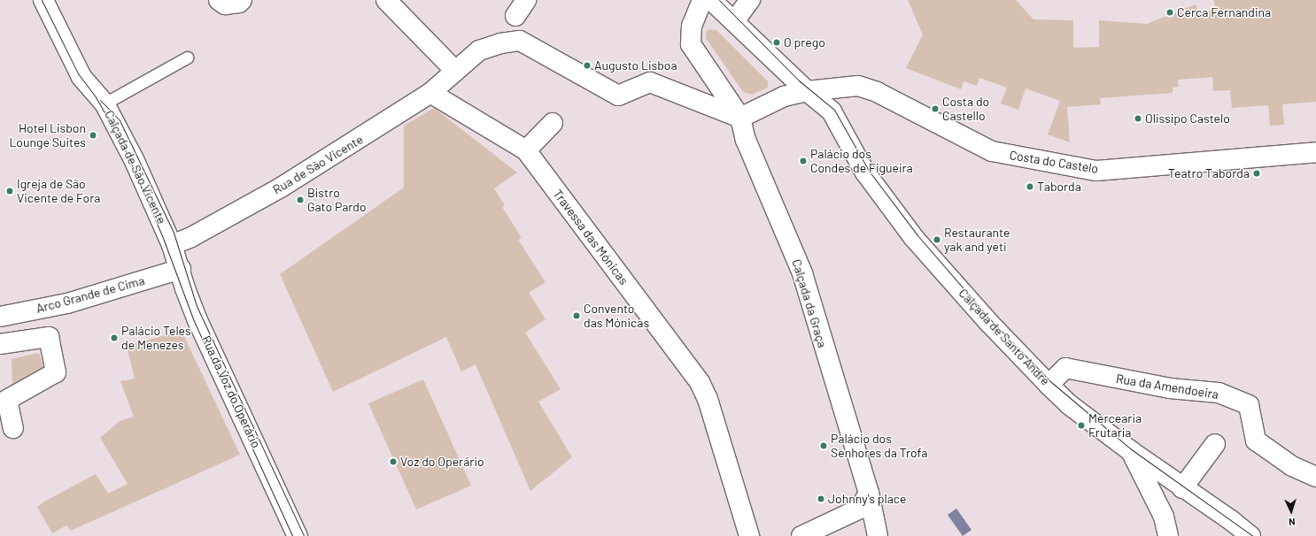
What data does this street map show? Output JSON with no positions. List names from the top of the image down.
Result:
{
  "streets": {
    "street": [
      "Costa do Castelo",
      "Rua de São Vicente",
      "Calçada de São Vicente",
      "Travessa das Mónicas",
      "Arco Grande de Cima",
      "Calçada da Graça",
      "Calçada de Santo André",
      "Rua da Amendoeira",
      "Rua da Voz do Operário"
    ]
  },
  "crossings": [
    ["Costa do Castelo", "Calçada de Santo André"],
    ["Rua de São Vicente", "Calçada de São Vicente"],
    ["Rua de São Vicente", "Travessa das Mónicas"],
    ["Rua de São Vicente", "Calçada da Graça"],
    ["Rua de São Vicente", "Rua da Voz do Operário"],
    ["Calçada de São Vicente", "Rua da Voz do Operário"],
    ["Arco Grande de Cima", "Rua da Voz do Operário"],
    ["Calçada de Santo André", "Rua da Amendoeira"]
  ],
  "places": [
    "Cerca Fernandina",
    "O prego",
    "Augusto Lisboa",
    "Costa do Castello",
    "Olissipo Castelo",
    "Hotel Lisbon Lounge Suites",
    "Palácio dos Condes de Figueira",
    "Teatro Taborda",
    "Taborda",
    "Igreja de São Vicente de Fora",
    "Bistro Gato Pardo",
    "Restaurante yak and yeti",
    "Convento das Mónicas",
    "Palácio Teles de Menezes",
    "Mercearia Frutaria",
    "Palácio dos Senhores da Trofa",
    "Voz do Operário",
    "Johnny's place"
  ],
  "north": "bottom"
}
